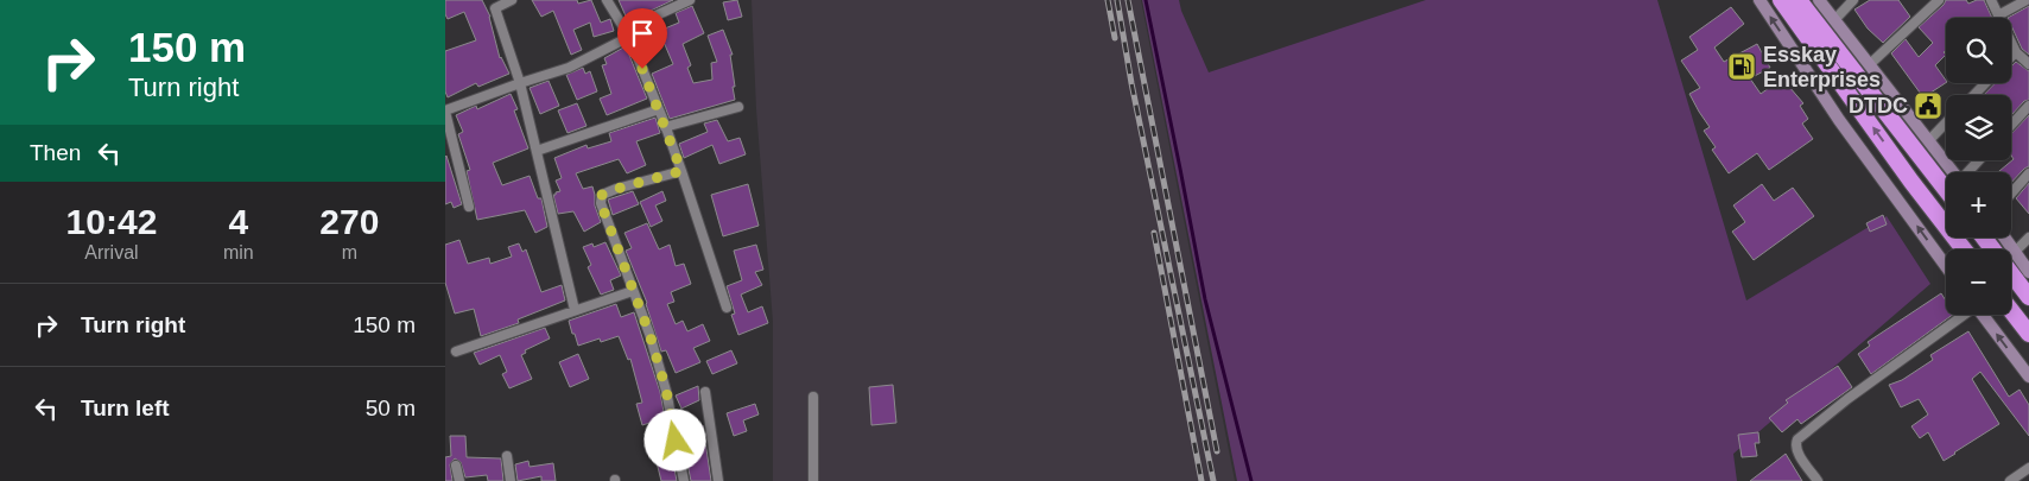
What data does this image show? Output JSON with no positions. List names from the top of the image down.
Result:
{
  "places": {
    "fuel station": ["Esskay Enterprises"],
    "public building": ["DTDC"]
  },
  "page": {
    "turn": ["150 m", "Turn right"],
    "map_buttons": ["+", "−"],
    "then": "Then",
    "eta": [
      "10:42",
      "Arrival",
      "4",
      "min",
      "270",
      "m"
    ],
    "list": [
      {
        "name": "Turn right",
        "value": "150 m"
      },
      {
        "name": "Turn left",
        "value": "50 m"
      }
    ]
  }
}
